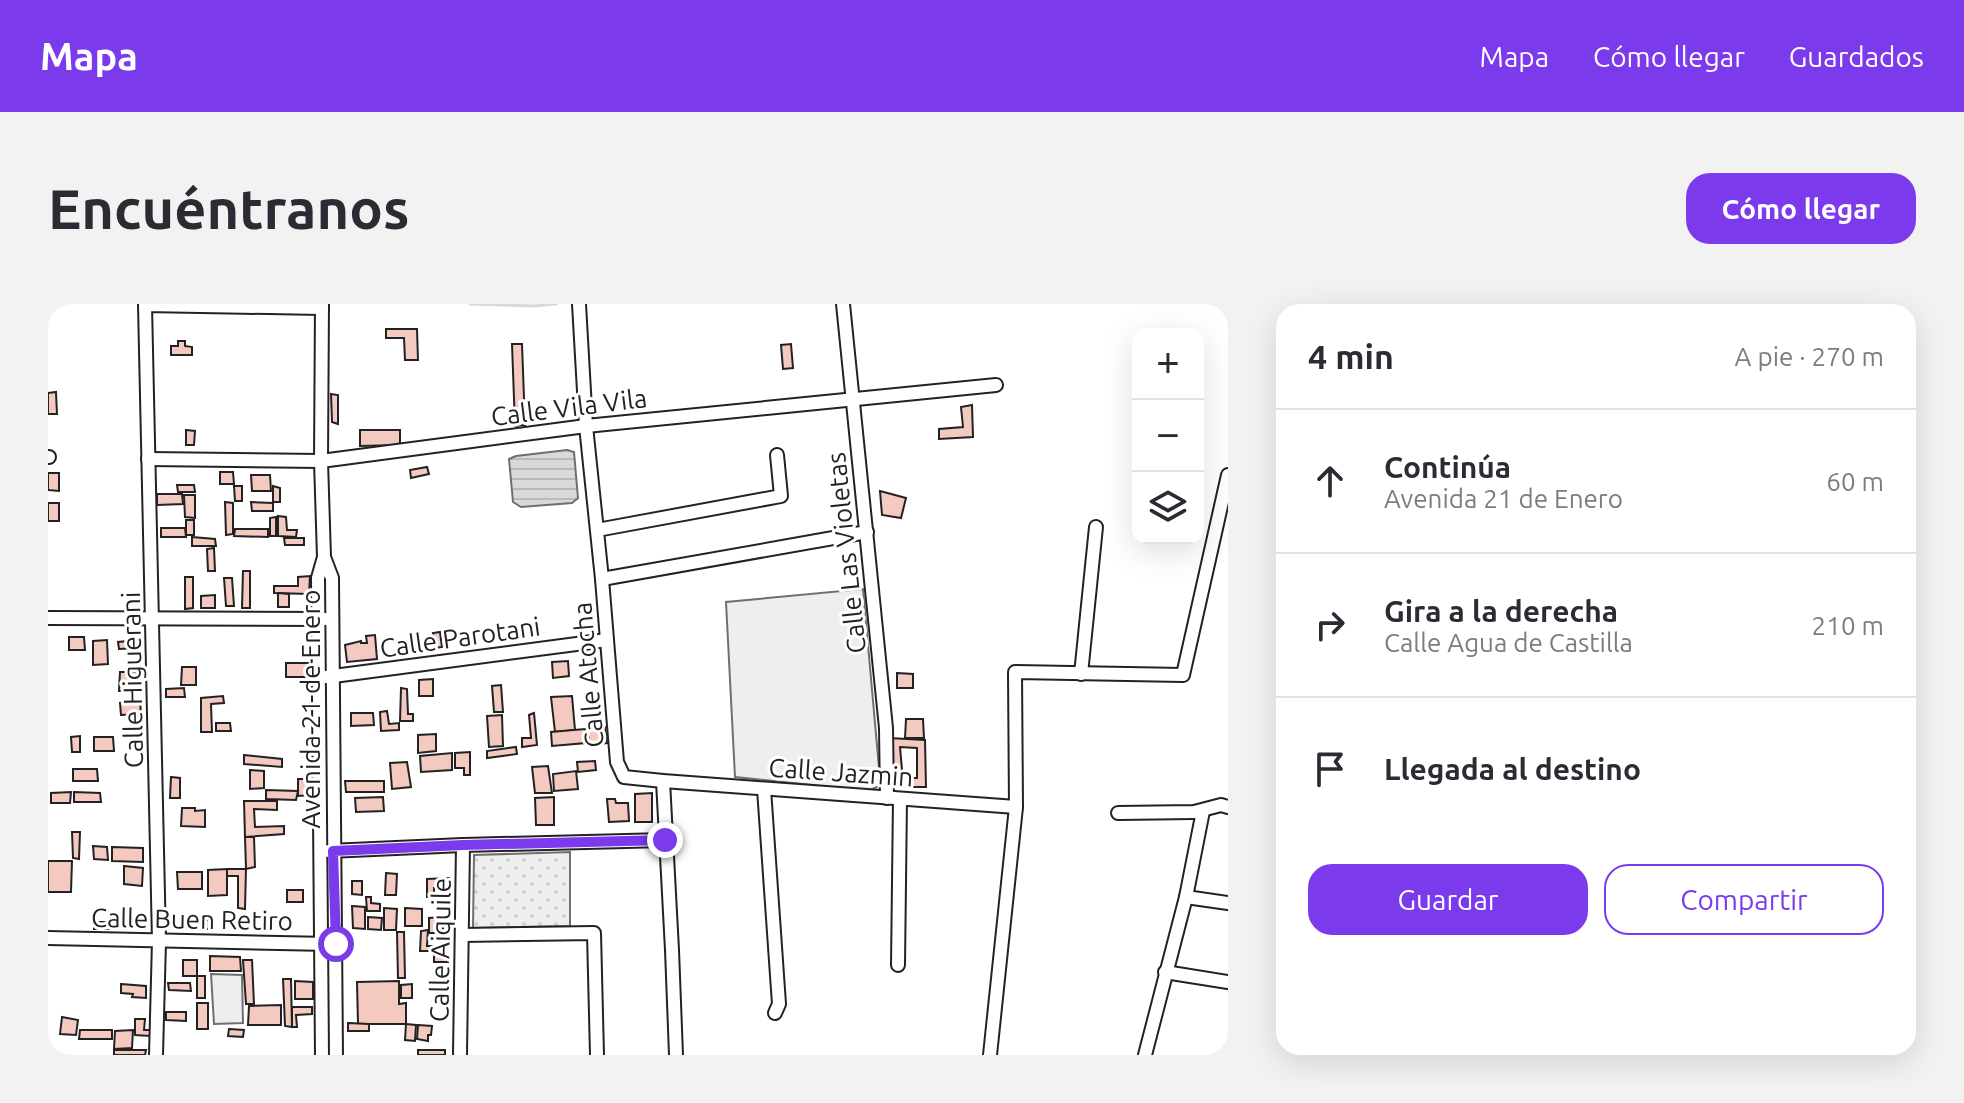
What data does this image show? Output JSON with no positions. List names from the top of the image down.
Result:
{
  "streets": {
    "street": [
      "Calle Vila Vila",
      "Calle Las Violetas",
      "Calle Parotani",
      "Calle Atocha",
      "Calle Higuerani",
      "Avenida 21 de Enero",
      "Calle Jazmin",
      "Calle Buen Retiro",
      "Calle Aiquile"
    ]
  },
  "crossings": [
    ["Calle Vila Vila", "Calle Las Violetas"],
    ["Calle Vila Vila", "Calle Atocha"],
    ["Calle Vila Vila", "Calle Higuerani"],
    ["Calle Vila Vila", "Avenida 21 de Enero"],
    ["Calle Las Violetas", "Calle Jazmin"],
    ["Calle Parotani", "Calle Atocha"],
    ["Calle Parotani", "Avenida 21 de Enero"],
    ["Calle Atocha", "Calle Jazmin"],
    ["Calle Higuerani", "Calle Buen Retiro"],
    ["Avenida 21 de Enero", "Calle Buen Retiro"]
  ],
  "page": {
    "header": "Mapa",
    "nav": ["Mapa", "Cómo llegar", "Guardados"],
    "buttons": [
      "Cómo llegar",
      ["Guardar", "Compartir"]
    ],
    "title": "Encuéntranos",
    "heading": ["4 min", "A pie · 270 m"],
    "map_buttons": ["+", "−"],
    "list": [
      ["Continúa", "Avenida 21 de Enero", "60 m"],
      ["Gira a la derecha", "Calle Agua de Castilla", "210 m"],
      "Llegada al destino"
    ]
  }
}
